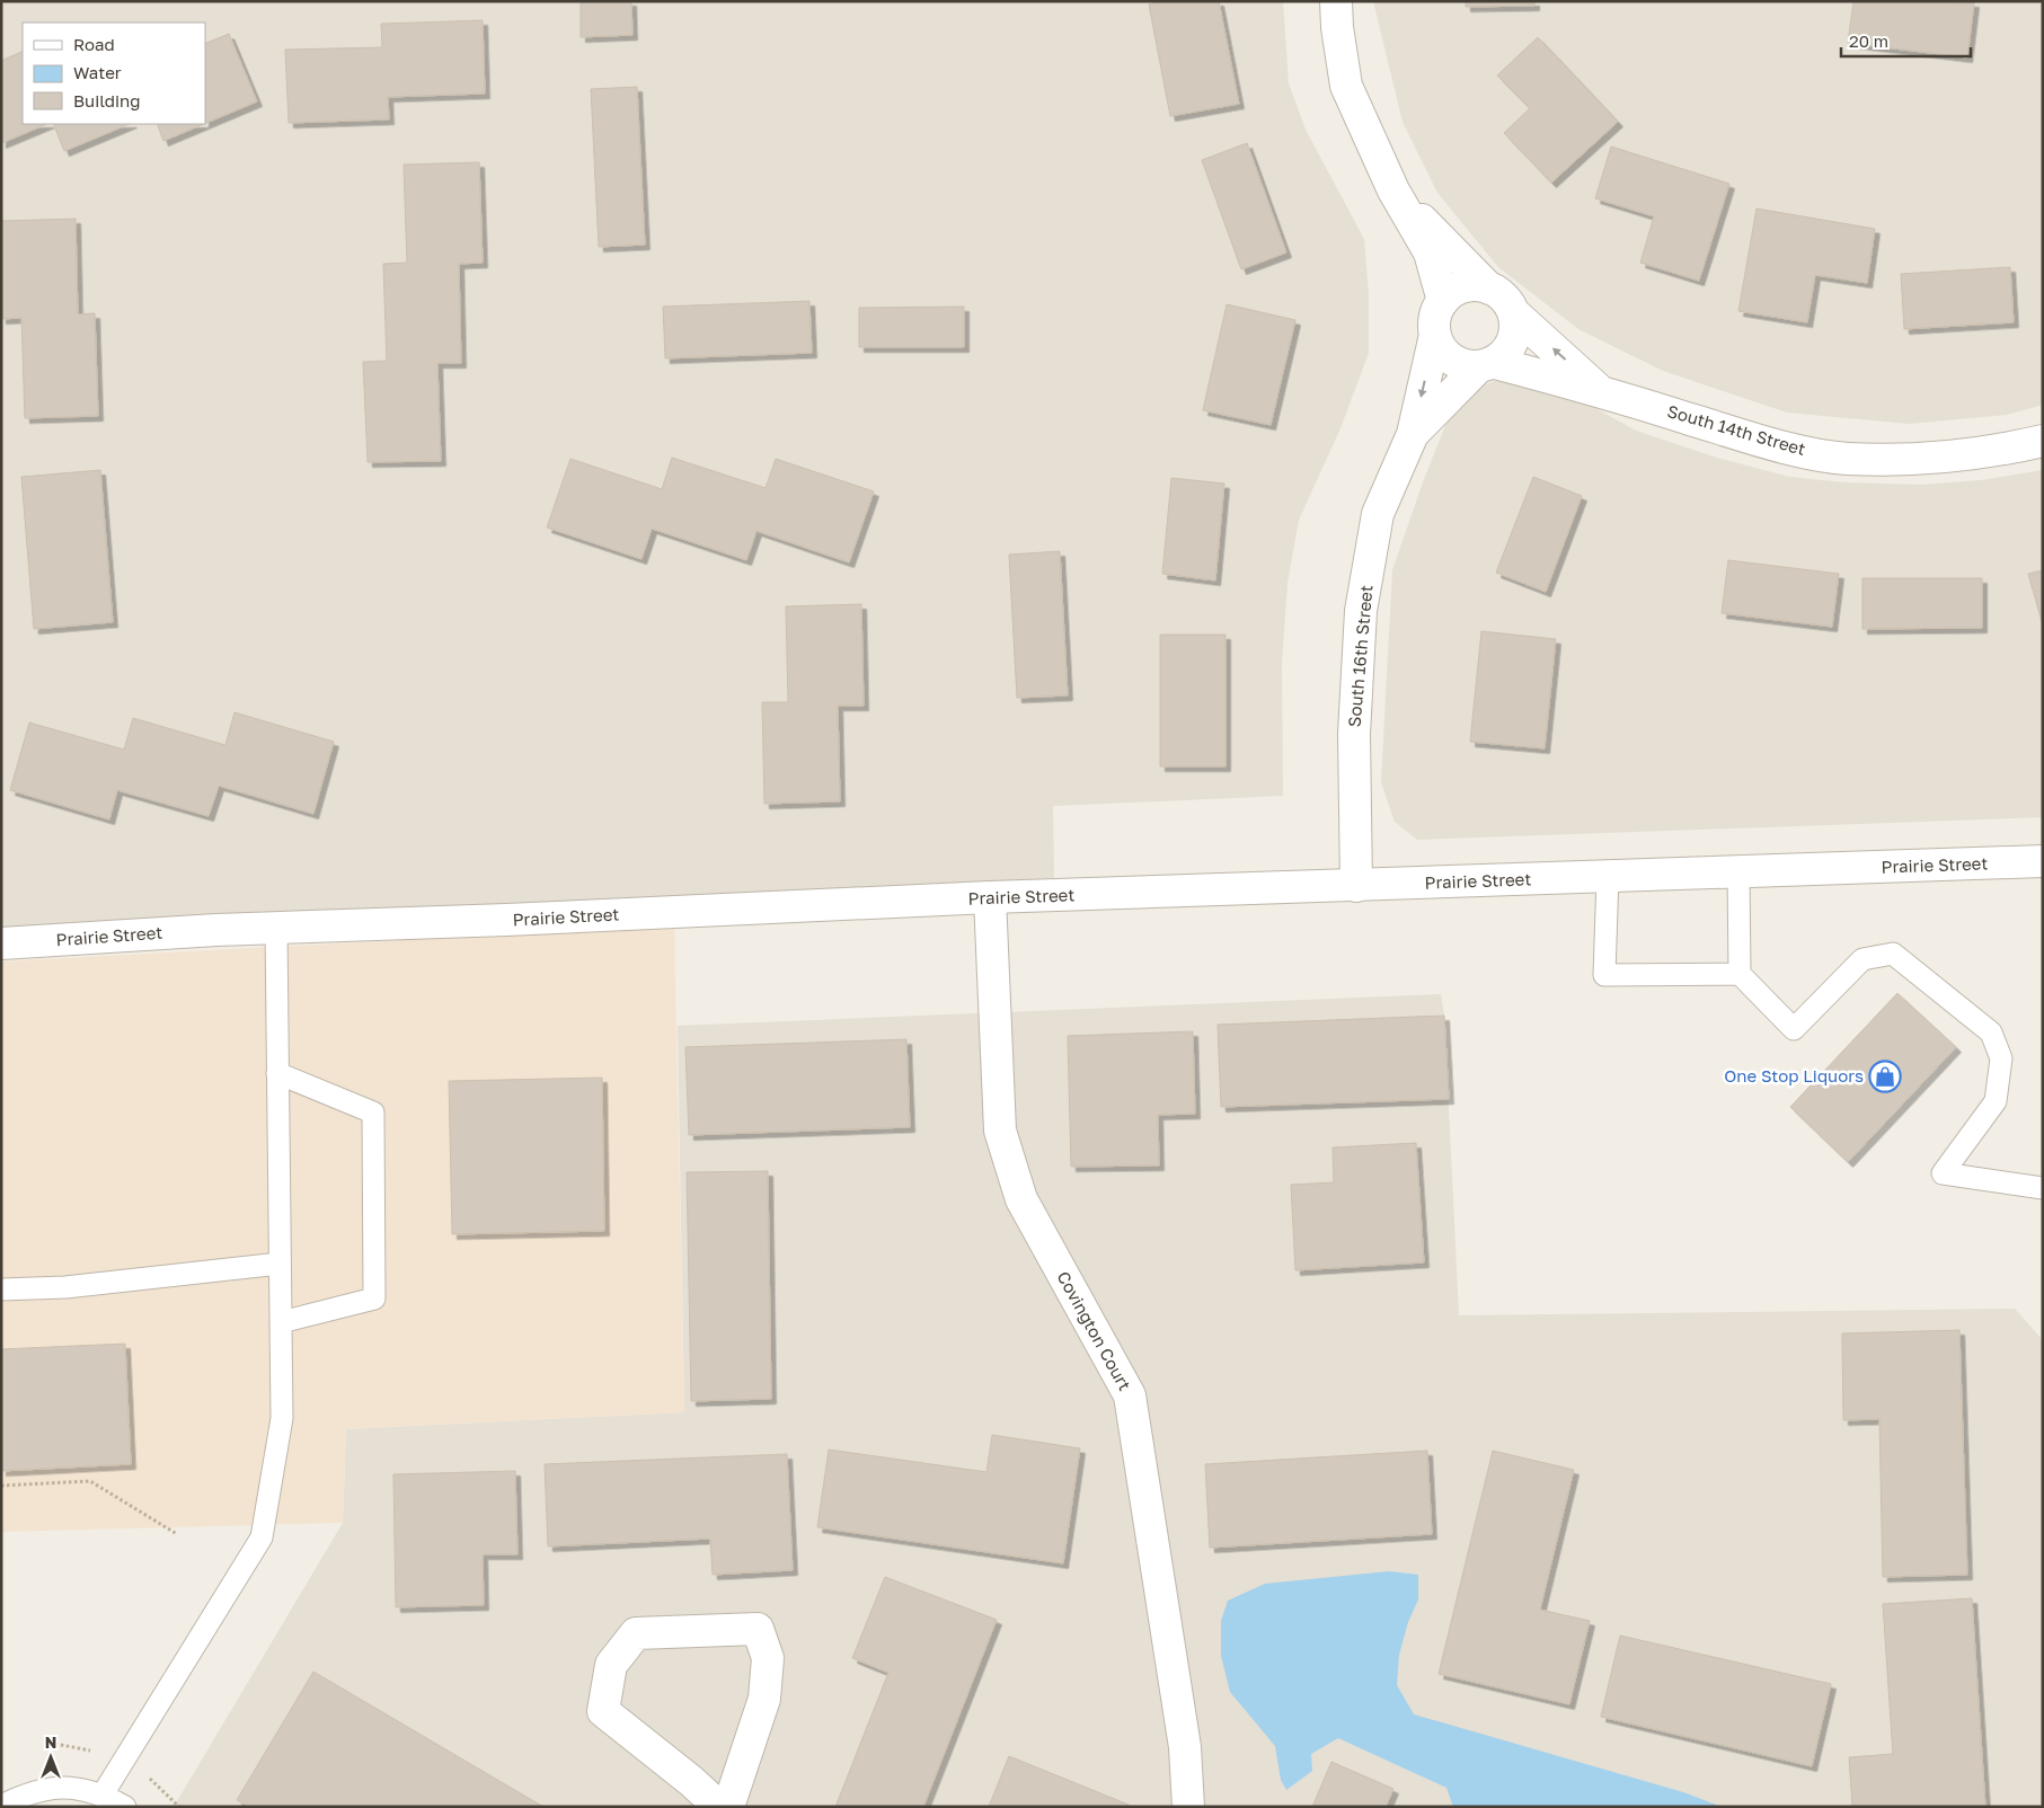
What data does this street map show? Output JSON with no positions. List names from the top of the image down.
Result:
{
  "streets": {
    "street": [
      "South 14th Street",
      "South 16th Street",
      "Prairie Street",
      "Covington Court"
    ]
  },
  "crossings": [
    ["South 14th Street", "South 16th Street"],
    ["South 16th Street", "Prairie Street"],
    ["Prairie Street", "Covington Court"]
  ],
  "places": {
    "shop": ["One Stop Liquors"]
  },
  "legend": ["Road", "Water", "Building"],
  "scale_bar": "20 m",
  "north": "top"
}
